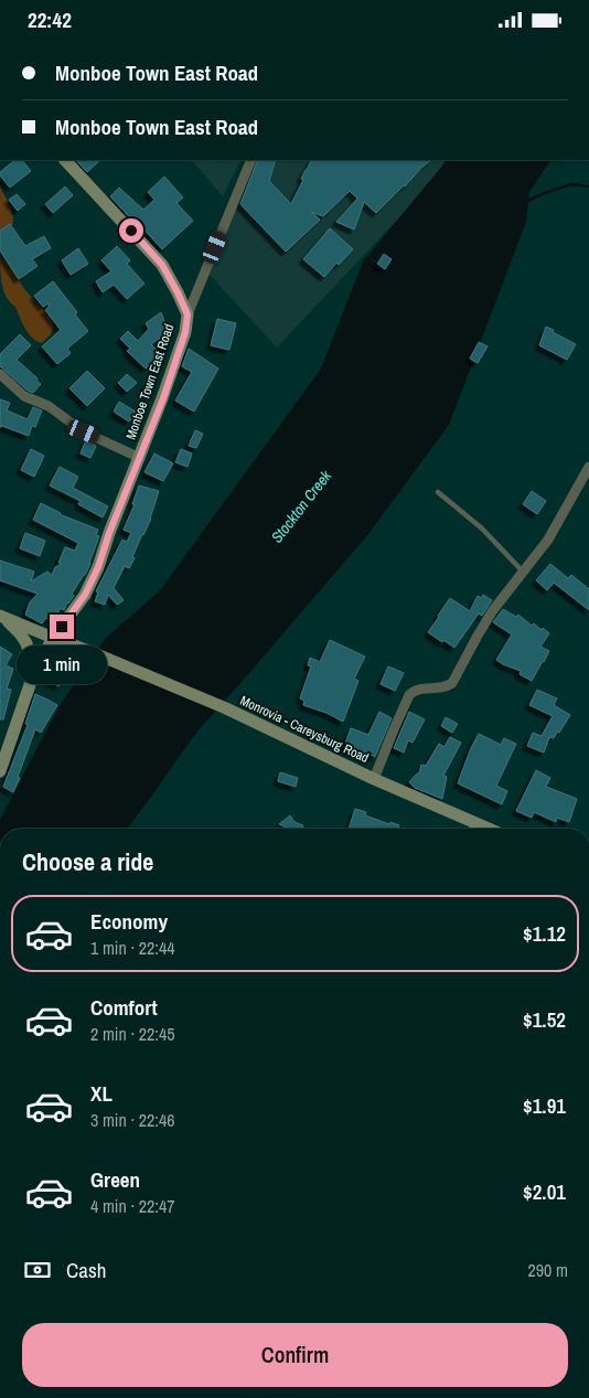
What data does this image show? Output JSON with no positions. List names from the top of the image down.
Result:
{
  "streets": {
    "street": ["Monboe Town East Road", "Monrovia - Careysburg Road"]
  },
  "crossings": [
    ["Monboe Town East Road", "Monrovia - Careysburg Road"]
  ],
  "water": ["Stockton Creek"],
  "page": {
    "status": "22:42",
    "banner": ["Monboe Town East Road", "Monboe Town East Road"],
    "bubble": "1 min",
    "heading": "Choose a ride",
    "list": [
      {
        "name": "Economy",
        "note": "1 min · 22:44",
        "value": "$1.12"
      },
      {
        "name": "Comfort",
        "note": "2 min · 22:45",
        "value": "$1.52"
      },
      {
        "name": "XL",
        "note": "3 min · 22:46",
        "value": "$1.91"
      },
      {
        "name": "Green",
        "note": "4 min · 22:47",
        "value": "$2.01"
      }
    ],
    "pay": ["Cash", "290 m"],
    "buttons": "Confirm"
  }
}
